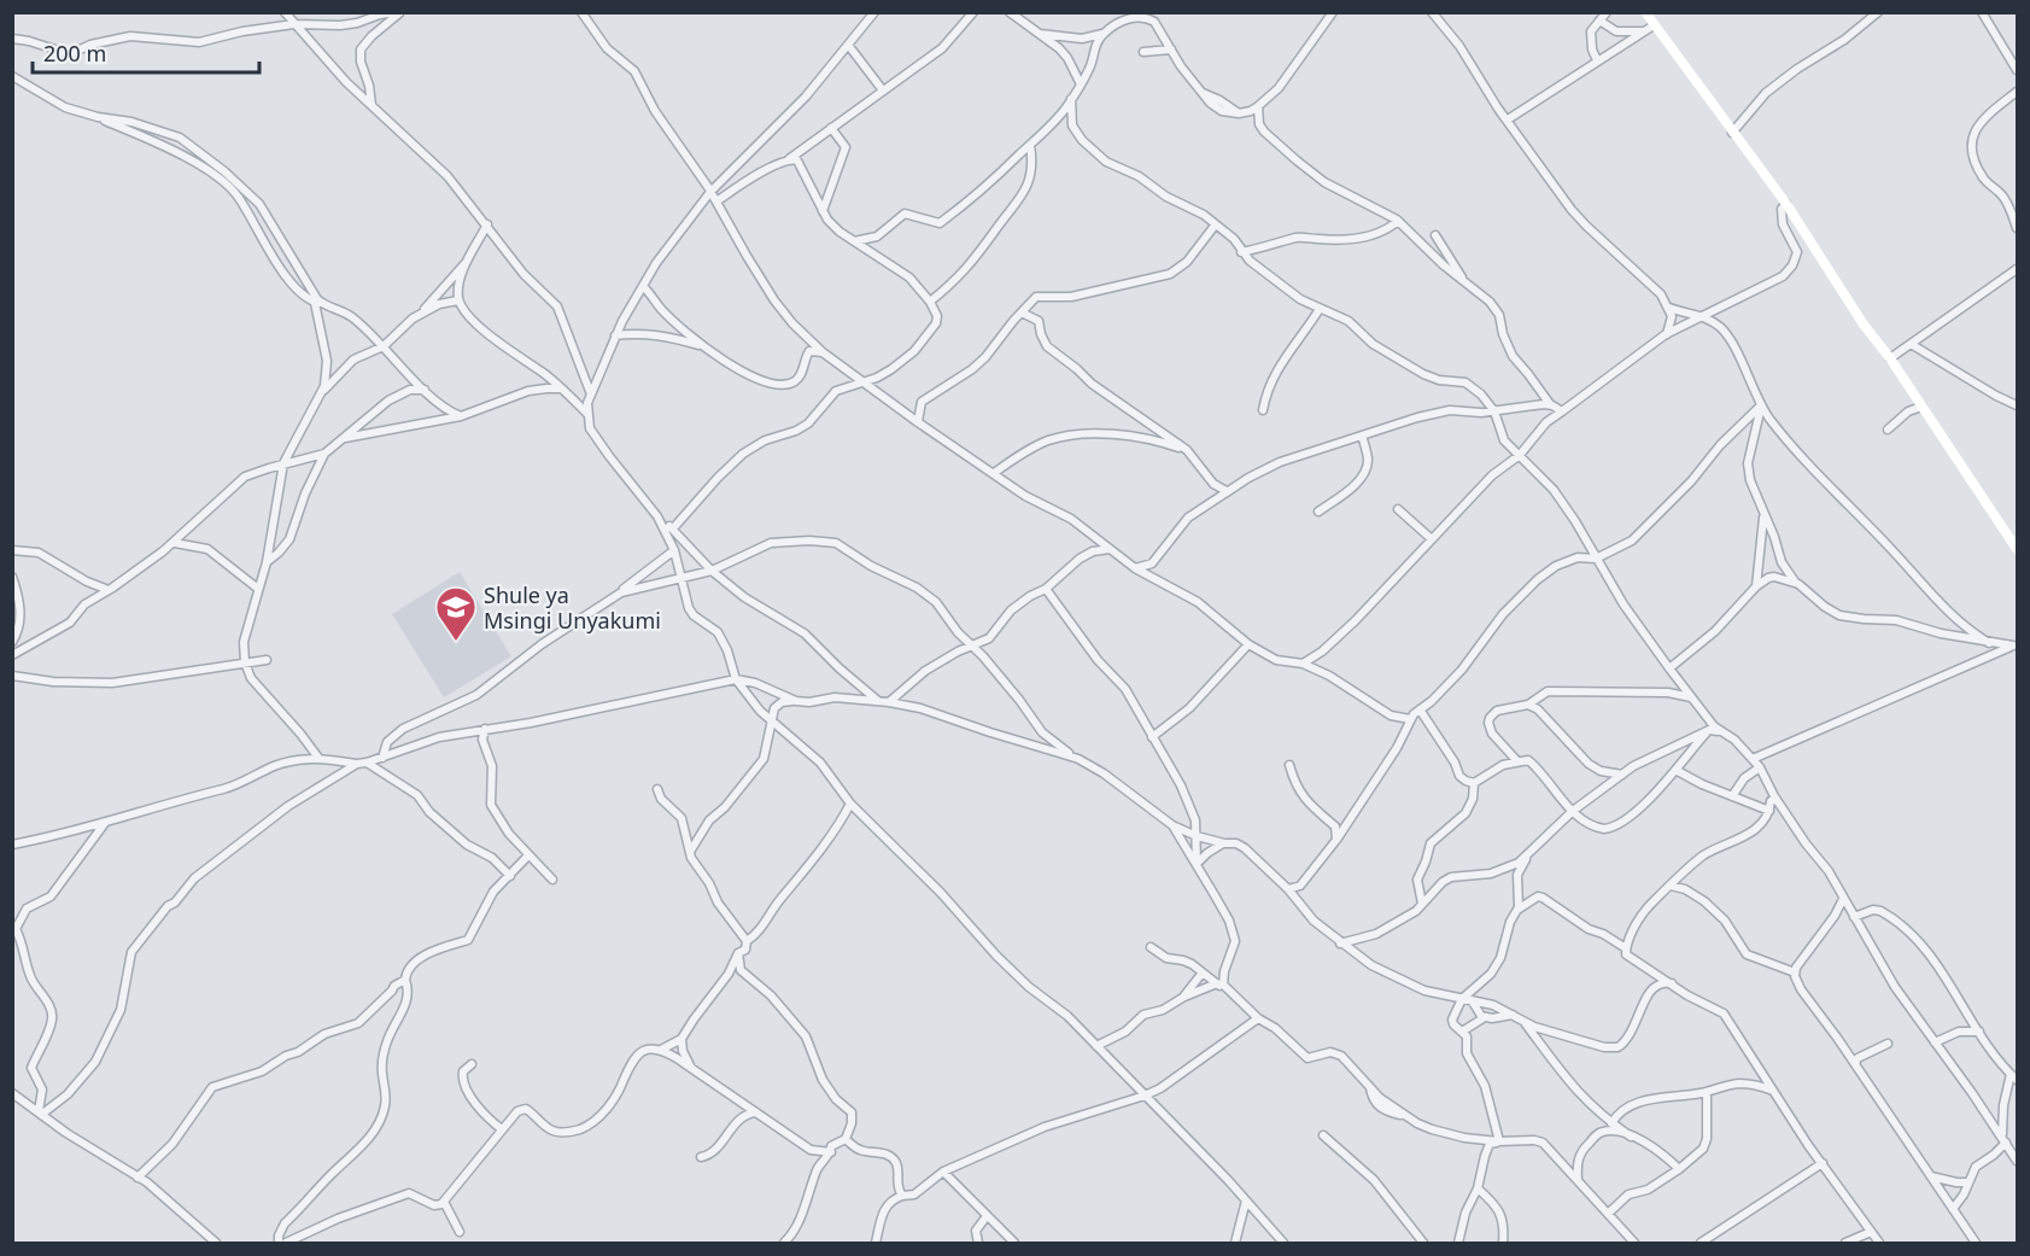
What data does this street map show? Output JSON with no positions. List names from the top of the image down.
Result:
{
  "places": {
    "school or university": ["Shule ya Msingi Unyakumi"]
  },
  "scale_bar": "200 m"
}
